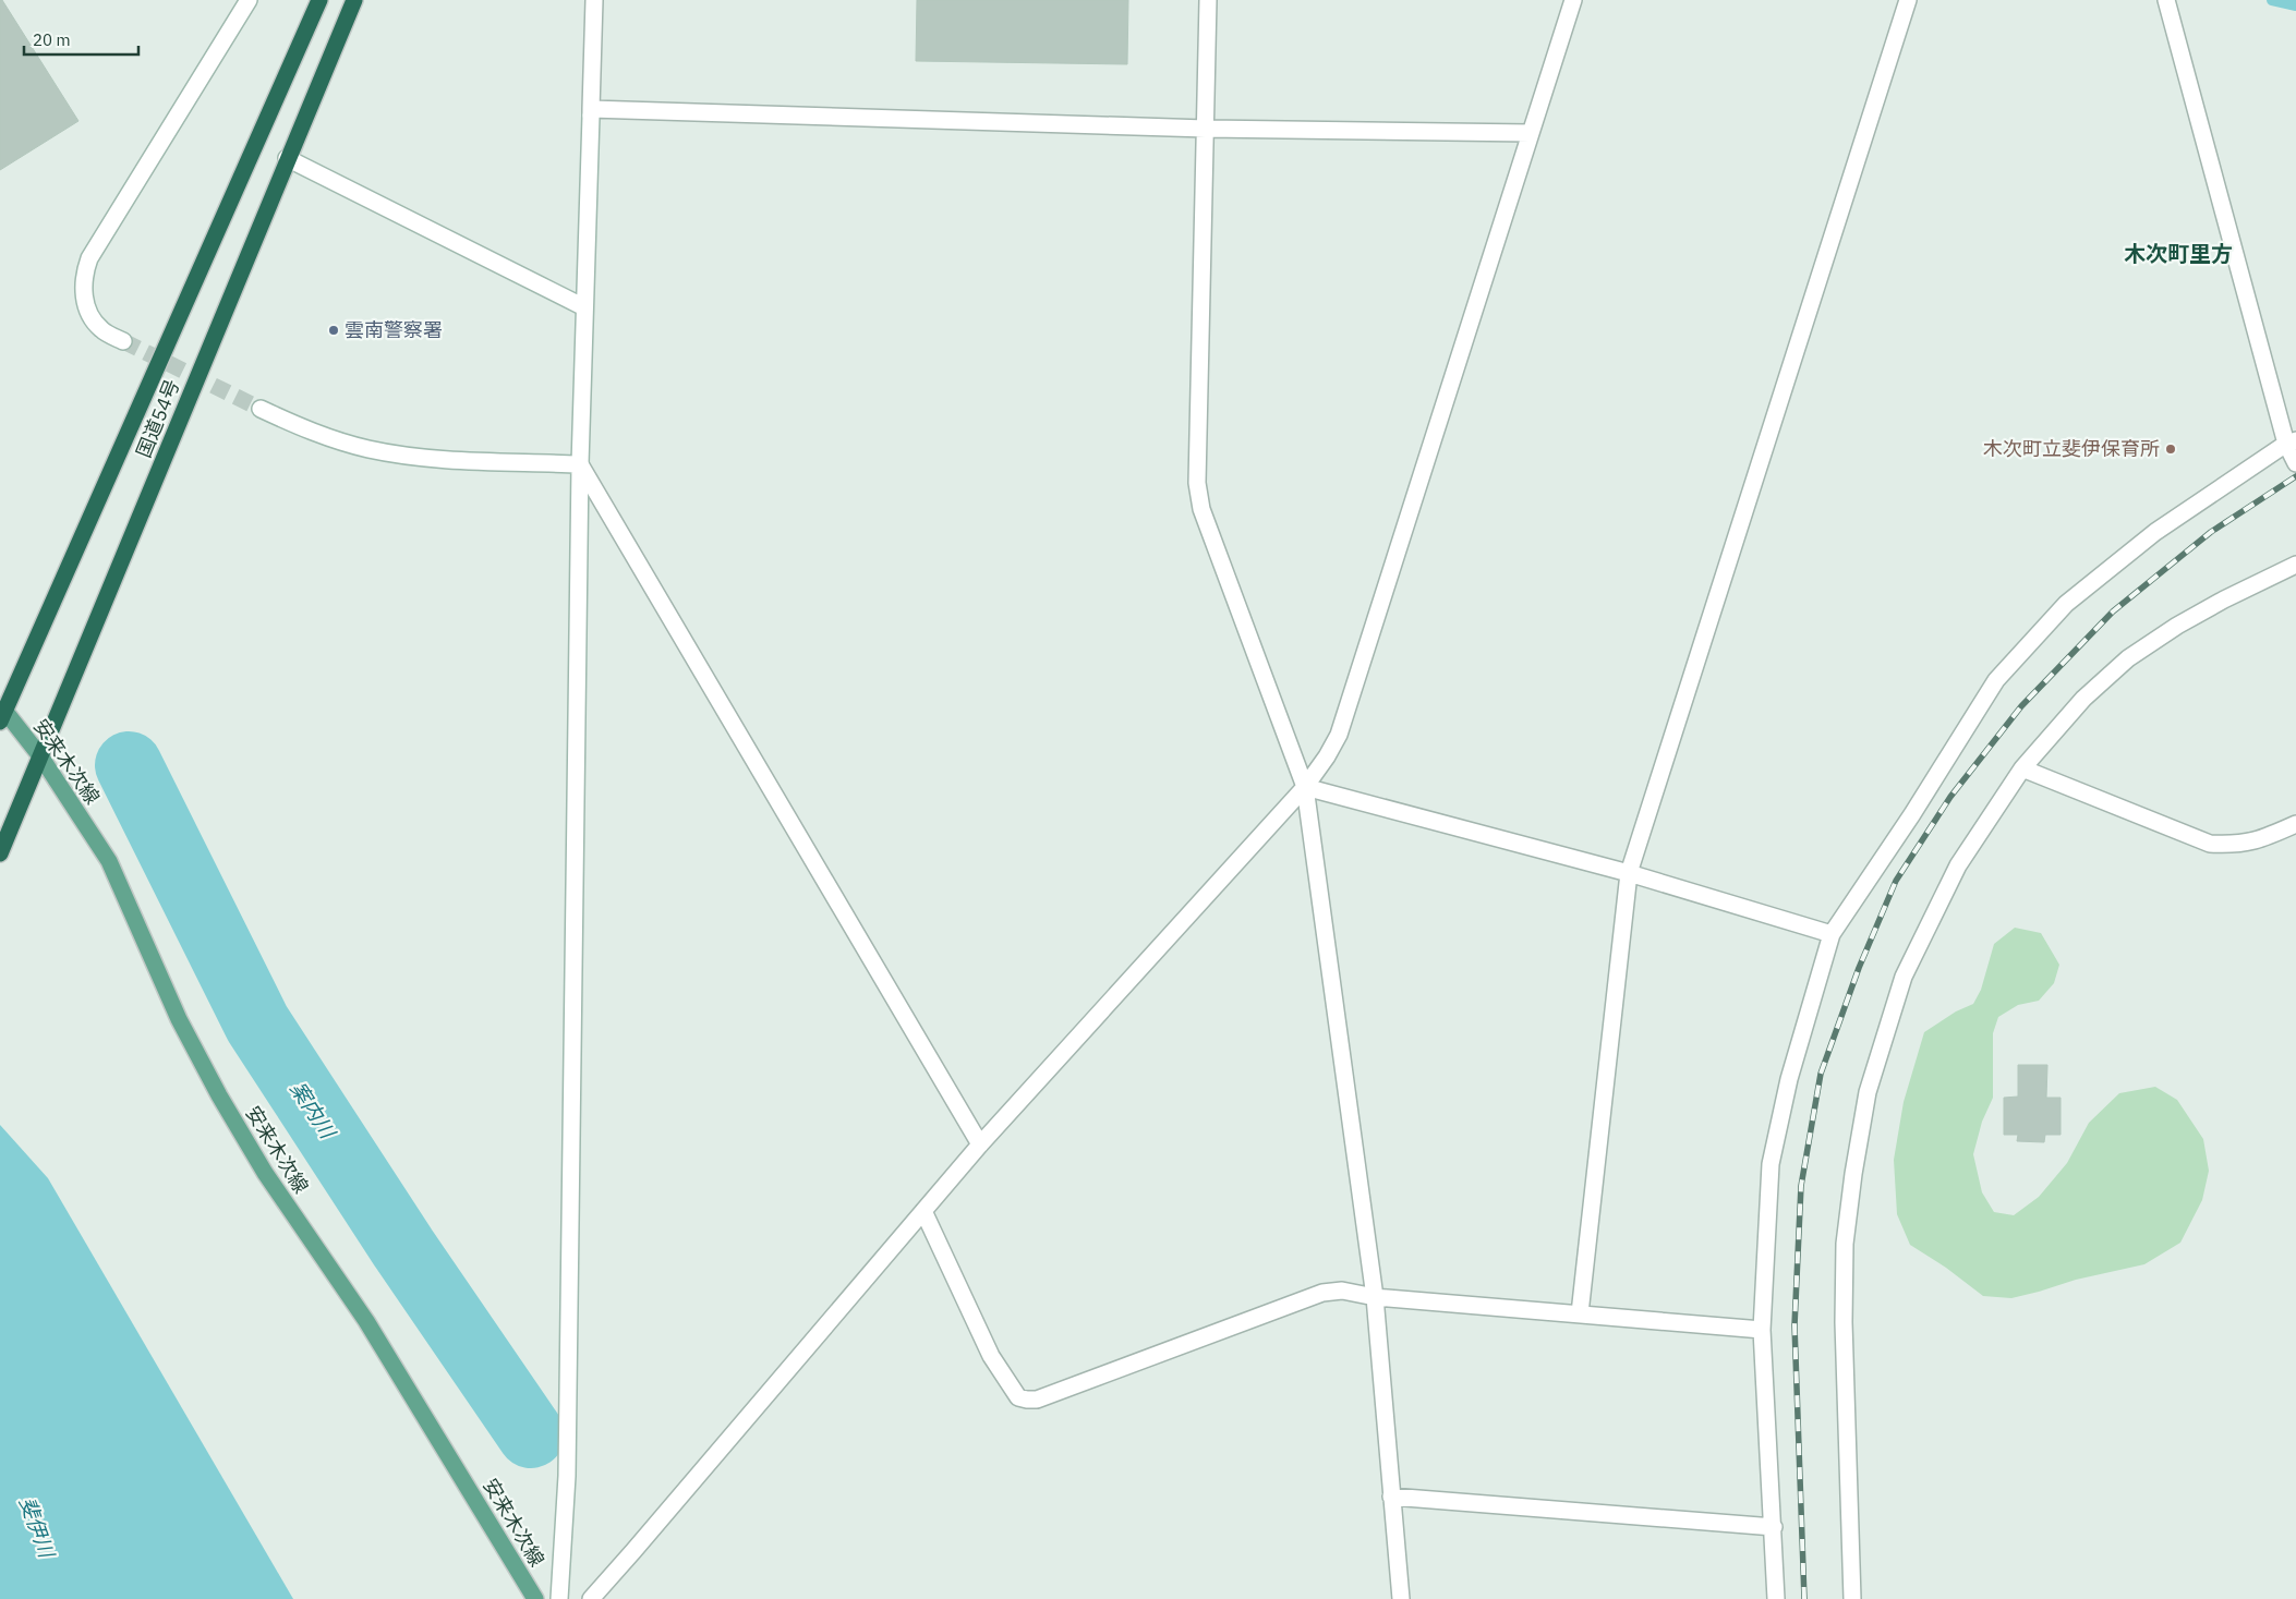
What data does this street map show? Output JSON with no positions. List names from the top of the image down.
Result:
{
  "streets": {
    "highway": ["国道54号"],
    "main road": ["安来木次線"]
  },
  "crossings": [
    ["国道54号", "安来木次線"]
  ],
  "districts": ["木次町里方"],
  "water": ["案内川", "斐伊川"],
  "places": ["雲南警察署", "木次町立斐伊保育所"],
  "scale_bar": "20 m"
}
